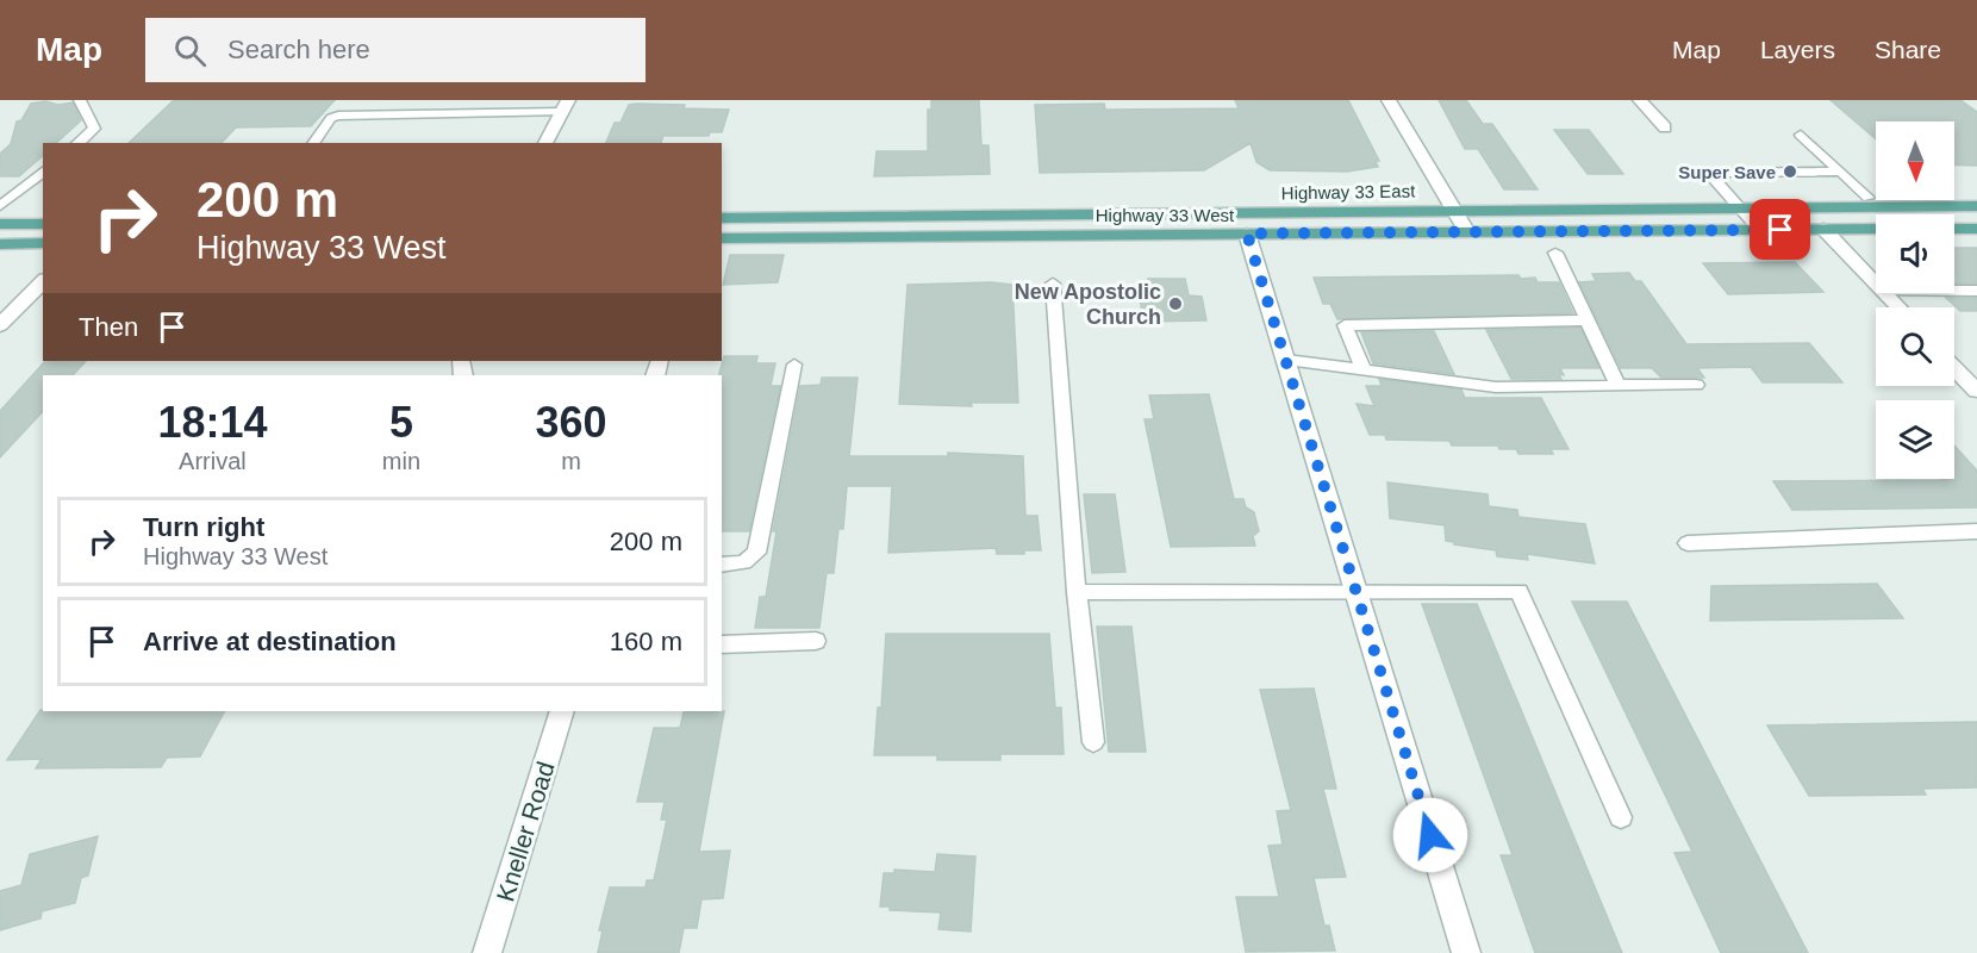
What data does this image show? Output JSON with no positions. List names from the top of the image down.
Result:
{
  "streets": {
    "main road": ["Highway 33 East", "Highway 33 West"],
    "street": ["Kneller Road"]
  },
  "crossings": [
    ["Highway 33 East", "Highway 33 West"]
  ],
  "places": ["Super Save", "New Apostolic Church"],
  "north": "bottom",
  "page": {
    "header": "Map",
    "search": "Search here",
    "nav": ["Map", "Layers", "Share"],
    "turn": ["200 m", "Highway 33 West"],
    "then": "Then",
    "eta": [
      "18:14",
      "Arrival",
      "5",
      "min",
      "360",
      "m"
    ],
    "list": [
      {
        "name": "Turn right",
        "note": "Highway 33 West",
        "value": "200 m"
      },
      {
        "name": "Arrive at destination",
        "value": "160 m"
      }
    ]
  }
}
